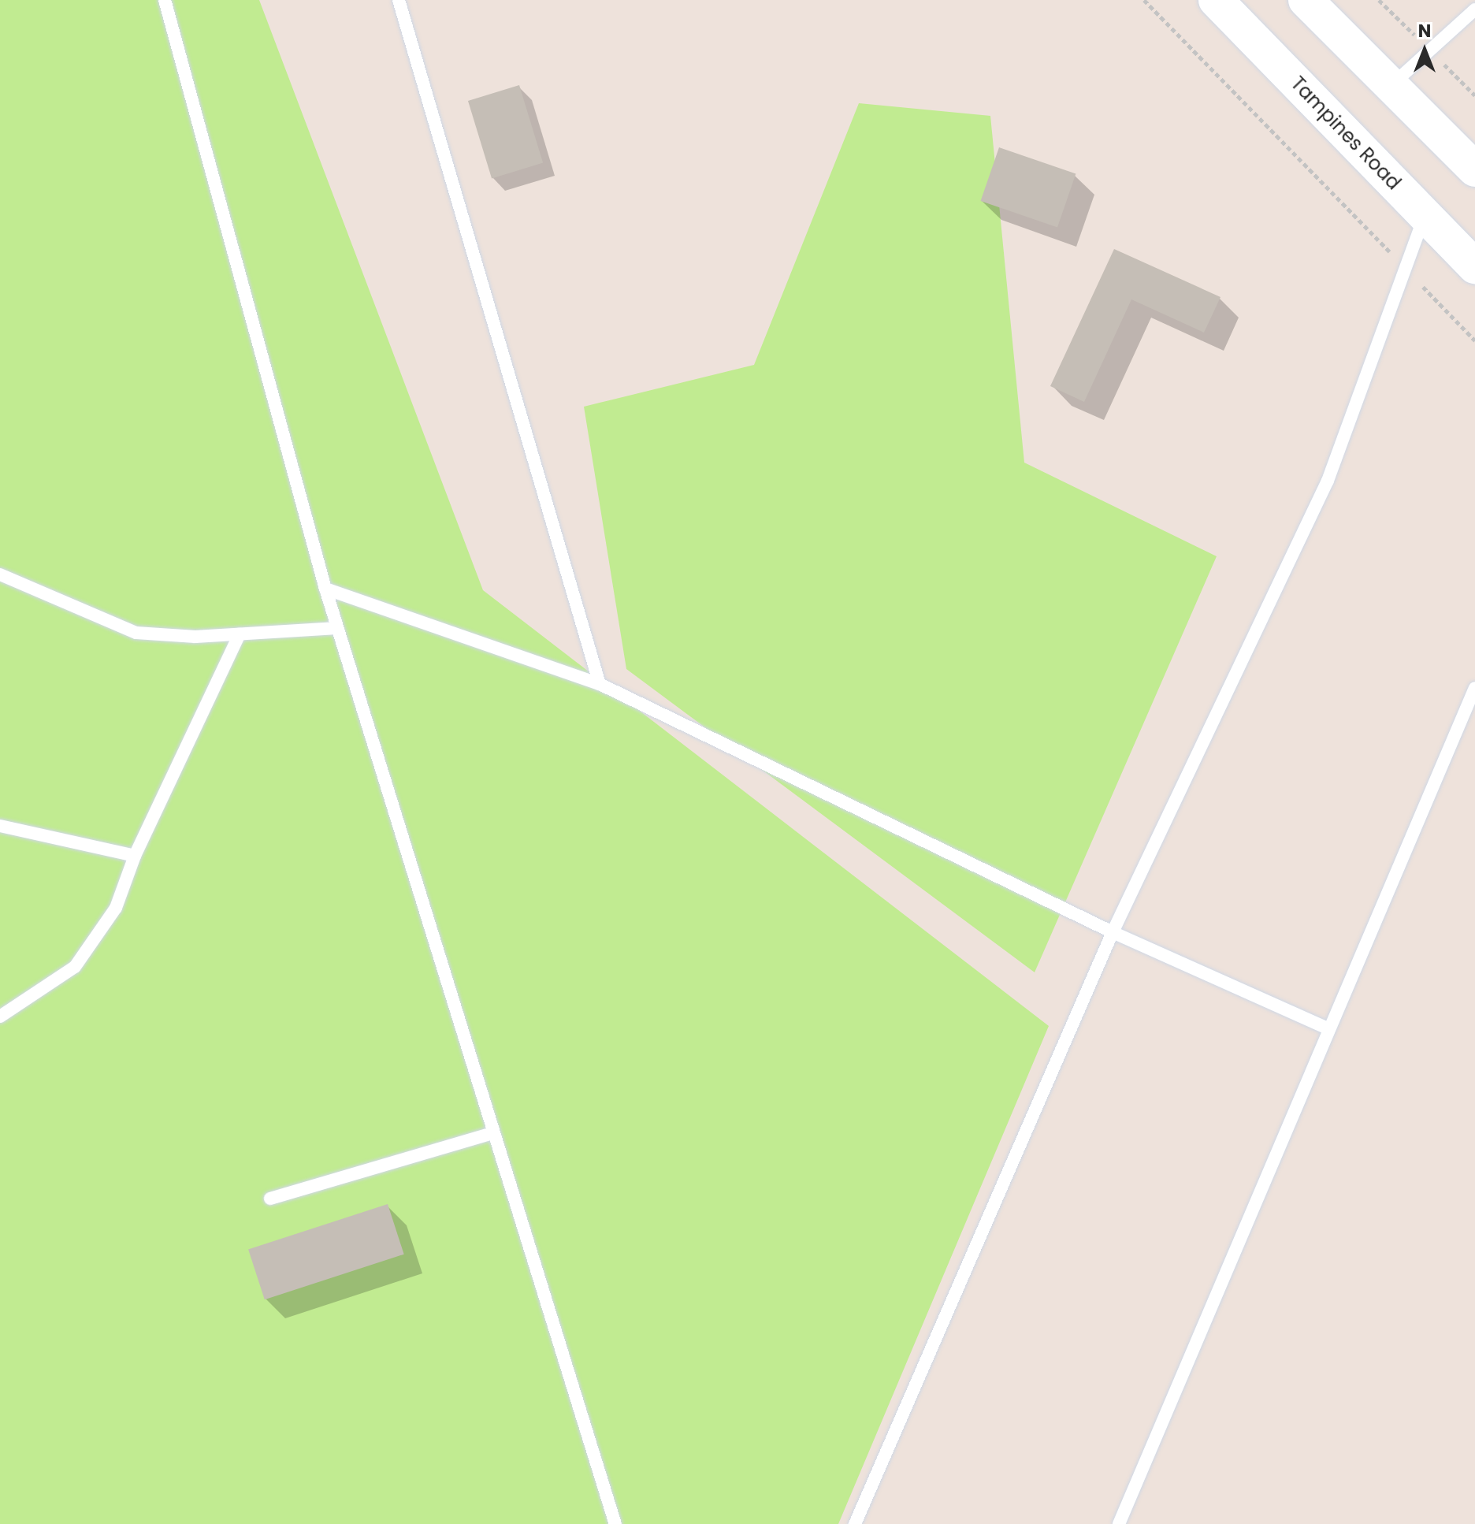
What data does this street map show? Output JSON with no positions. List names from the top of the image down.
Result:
{
  "streets": {
    "main road": ["Tampines Road"]
  },
  "north": "top"
}
